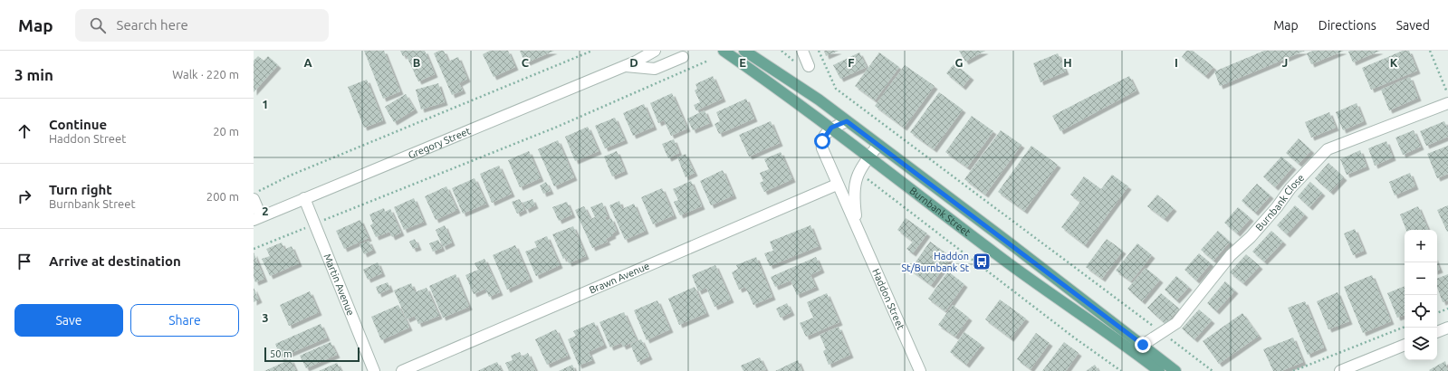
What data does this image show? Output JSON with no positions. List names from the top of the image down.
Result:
{
  "streets": {
    "main road": ["Burnbank Street"],
    "street": [
      "Gregory Street",
      "Burnbank Close",
      "Brawn Avenue",
      "Martin Avenue",
      "Haddon Street"
    ]
  },
  "crossings": [
    ["Gregory Street", "Martin Avenue"],
    ["Burnbank Close", "Burnbank Street"],
    ["Burnbank Street", "Haddon Street"],
    ["Brawn Avenue", "Haddon Street"]
  ],
  "places": {
    "bus stop": ["Haddon St/Burnbank St"]
  },
  "scale_bar": "50 m",
  "page": {
    "header": "Map",
    "search": "Search here",
    "nav": ["Map", "Directions", "Saved"],
    "heading": ["3 min", "Walk · 220 m"],
    "list": [
      ["Continue", "Haddon Street", "20 m"],
      ["Turn right", "Burnbank Street", "200 m"],
      "Arrive at destination"
    ],
    "map_buttons": ["+", "−"],
    "buttons": ["Save", "Share"],
    "scale": "50 m"
  },
  "grid": {
    "columns": [
      "A",
      "B",
      "C",
      "D",
      "E",
      "F",
      "G",
      "H",
      "I",
      "J",
      "K"
    ],
    "rows": ["1", "2", "3"]
  }
}
